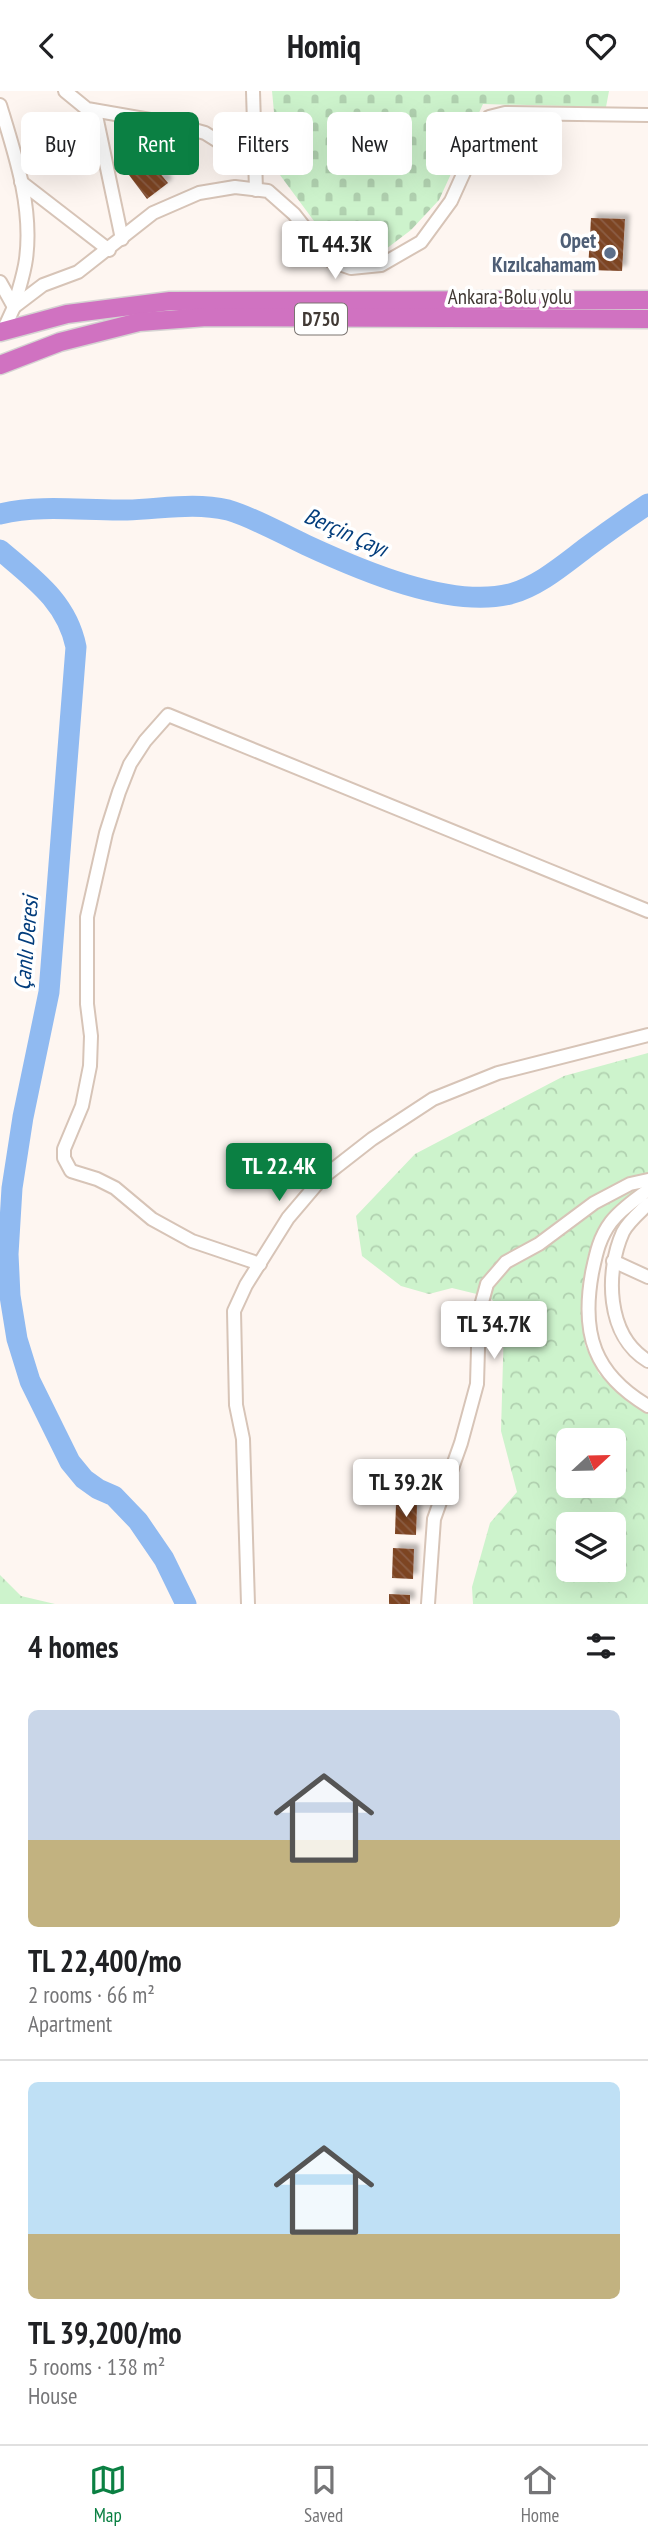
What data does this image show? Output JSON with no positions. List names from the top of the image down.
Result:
{
  "streets": {
    "highway": ["Ankara-Bolu yolu", "D750"]
  },
  "water": ["Berçin Çayı", "Çanlı Deresi"],
  "places": ["Opet Kızılcahamam"],
  "north": "right",
  "page": {
    "header": "Homiq",
    "chip": [
      "Buy",
      "Rent",
      "Filters",
      "New",
      "Apartment"
    ],
    "price": [
      "TL 44.3K",
      "TL 22.4K",
      "TL 34.7K",
      "TL 39.2K"
    ],
    "heading": "4 homes",
    "list": [
      {
        "name": "TL 22,400/mo",
        "note": "2 rooms · 66 m² · Apartment"
      },
      {
        "name": "TL 39,200/mo",
        "note": "5 rooms · 138 m² · House"
      }
    ],
    "tabs": ["Map", "Saved", "Home"]
  }
}
